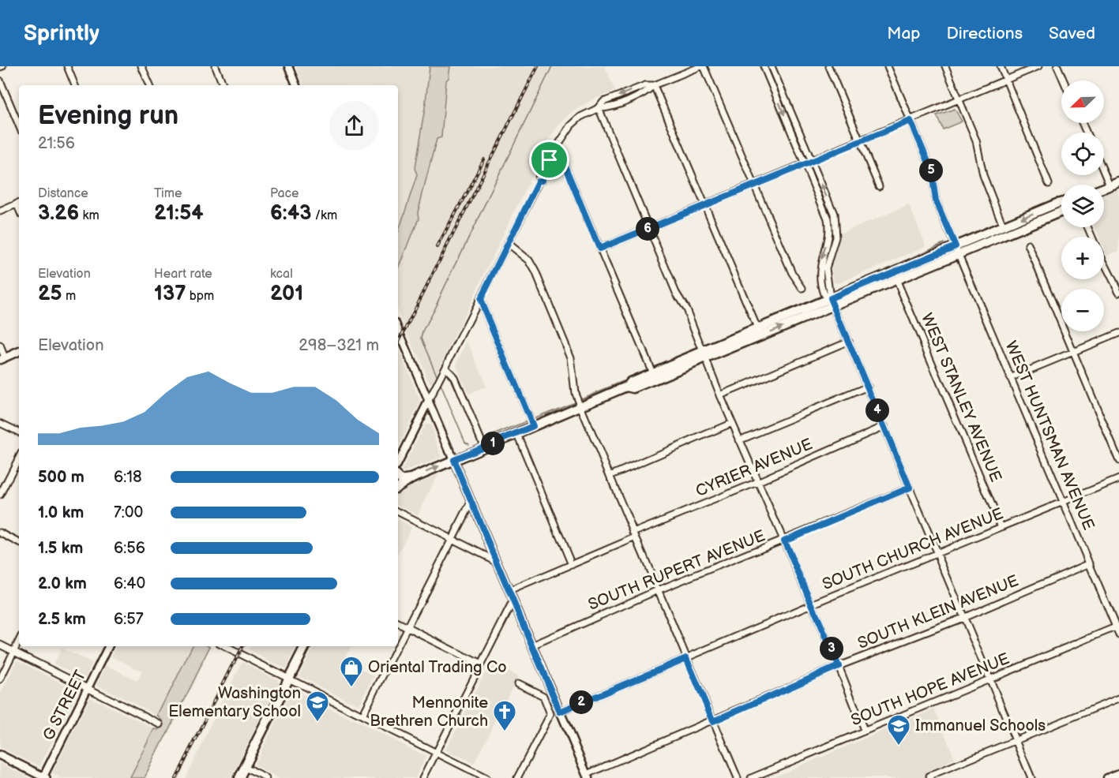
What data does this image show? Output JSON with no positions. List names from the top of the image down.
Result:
{
  "streets": {
    "street": [
      "WEST STANLEY AVENUE",
      "WEST HUNTSMAN AVENUE",
      "CYRIER AVENUE",
      "SOUTH CHURCH AVENUE",
      "SOUTH RUPERT AVENUE",
      "SOUTH KLEIN AVENUE",
      "SOUTH HOPE AVENUE",
      "G STREET"
    ]
  },
  "crossings": [
    ["WEST STANLEY AVENUE", "SOUTH CHURCH AVENUE"],
    ["WEST HUNTSMAN AVENUE", "SOUTH CHURCH AVENUE"],
    ["WEST HUNTSMAN AVENUE", "SOUTH KLEIN AVENUE"],
    ["WEST HUNTSMAN AVENUE", "SOUTH HOPE AVENUE"]
  ],
  "places": {
    "shop": ["Oriental Trading Co"],
    "school or university": ["Washington Elementary School", "Immanuel Schools"],
    "church": ["Mennonite Brethren Church"]
  },
  "north": "bottom left",
  "page": {
    "header": "Sprintly",
    "nav": ["Map", "Directions", "Saved"],
    "map_buttons": ["+", "−"],
    "heading": ["Evening run", "21:56"],
    "pins": [
      "5",
      "6",
      "4",
      "1",
      "3",
      "2"
    ],
    "stats": [
      ["Distance", "3.26 km"],
      ["Time", "21:54"],
      ["Pace", "6:43 /km"],
      ["Elevation", "25 m"],
      ["Heart rate", "137 bpm"],
      ["kcal", "201"]
    ],
    "chart": ["Elevation", "298–321 m"],
    "list": [
      {
        "name": "500 m",
        "note": "6:18"
      },
      {
        "name": "1.0 km",
        "note": "7:00"
      },
      {
        "name": "1.5 km",
        "note": "6:56"
      },
      {
        "name": "2.0 km",
        "note": "6:40"
      },
      {
        "name": "2.5 km",
        "note": "6:57"
      }
    ]
  }
}
